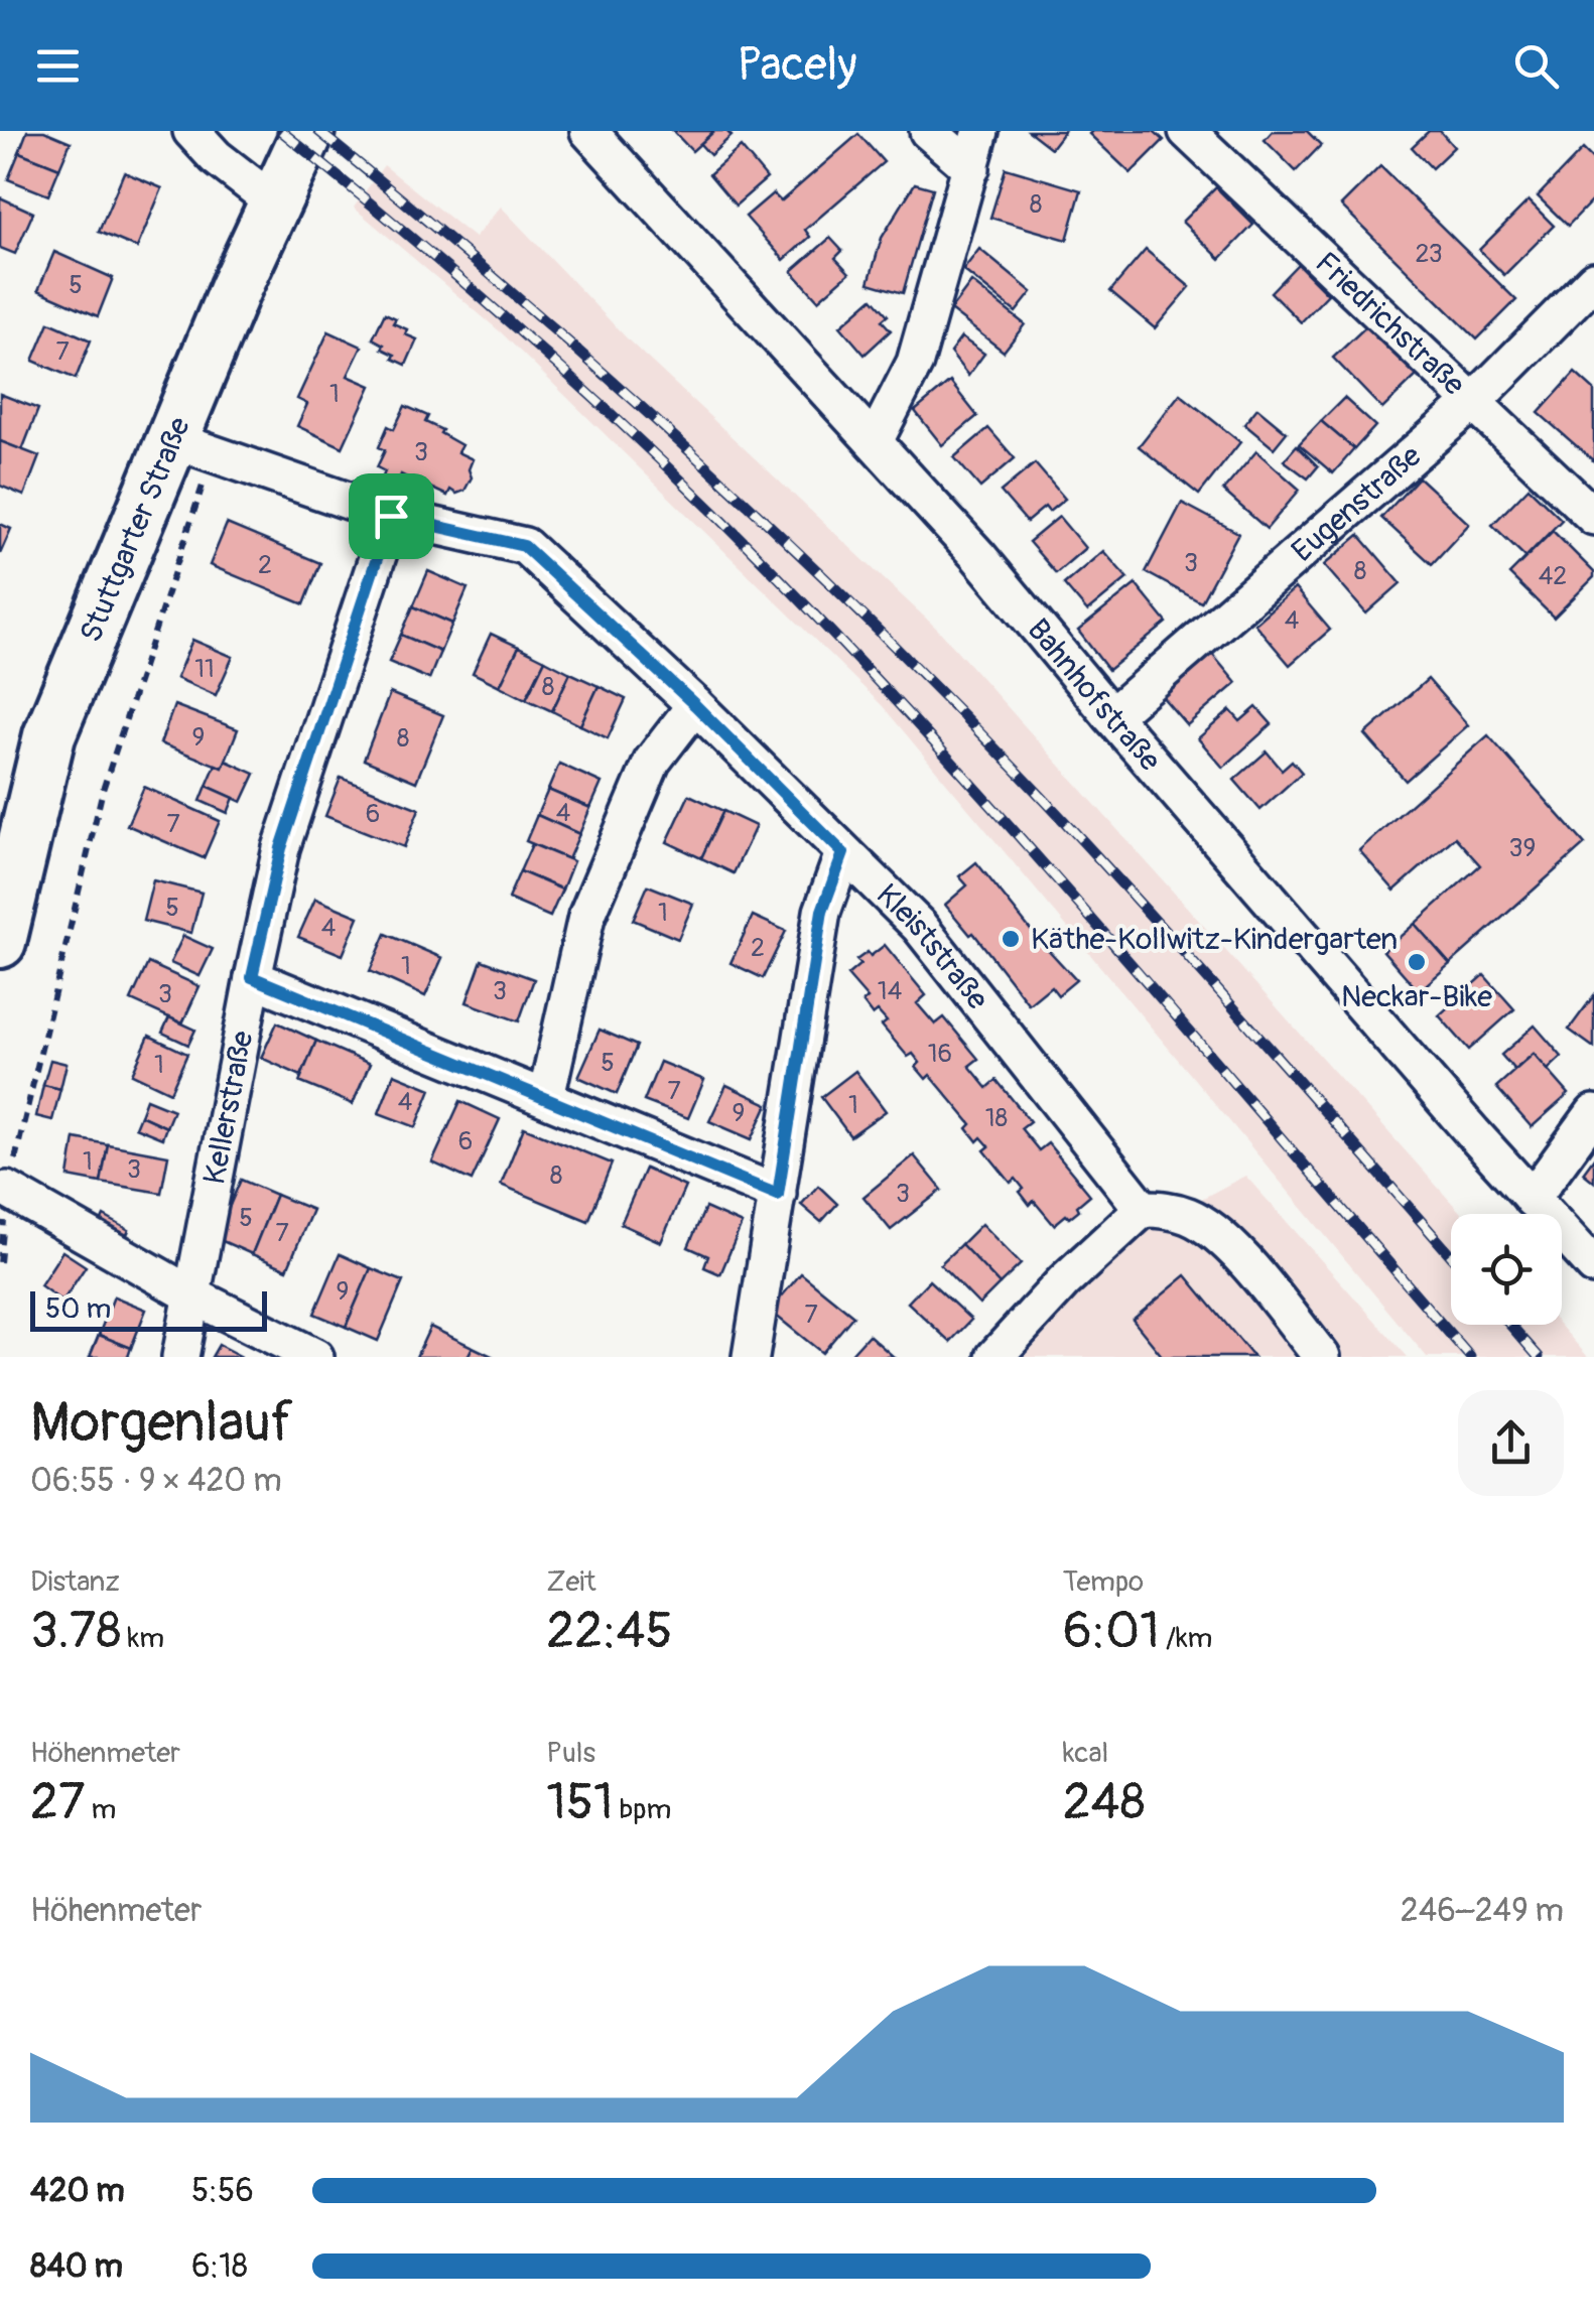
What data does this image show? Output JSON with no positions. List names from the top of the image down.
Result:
{
  "streets": {
    "street": [
      "Friedrichstraße",
      "Eugenstraße",
      "Stuttgarter Straße",
      "Bahnhofstraße",
      "Kleiststraße",
      "Kellerstraße"
    ]
  },
  "crossings": [
    ["Friedrichstraße", "Eugenstraße"],
    ["Eugenstraße", "Bahnhofstraße"],
    ["Stuttgarter Straße", "Kleiststraße"],
    ["Kleiststraße", "Kellerstraße"]
  ],
  "places": ["Käthe-Kollwitz-Kindergarten", "Neckar-Bike"],
  "house_numbers": [
    "8",
    "23",
    "5",
    "7",
    "1",
    "3",
    "3",
    "2",
    "8",
    "42",
    "4",
    "11",
    "8",
    "9",
    "8",
    "4",
    "6",
    "7",
    "39",
    "5",
    "1",
    "4",
    "2",
    "1",
    "3",
    "14",
    "3",
    "16",
    "5",
    "1",
    "7",
    "4",
    "1",
    "9",
    "18",
    "6",
    "1",
    "3",
    "8",
    "3",
    "5",
    "7",
    "9",
    "7"
  ],
  "scale_bar": "50 m",
  "page": {
    "header": "Pacely",
    "scale": "50 m",
    "heading": ["Morgenlauf", "06:55 · 9 × 420 m"],
    "stats": [
      ["Distanz", "3.78 km"],
      ["Zeit", "22:45"],
      ["Tempo", "6:01 /km"],
      ["Höhenmeter", "27 m"],
      ["Puls", "151 bpm"],
      ["kcal", "248"]
    ],
    "chart": ["Höhenmeter", "246–249 m"],
    "list": [
      {
        "name": "420 m",
        "note": "5:56"
      },
      {
        "name": "840 m",
        "note": "6:18"
      }
    ]
  }
}
